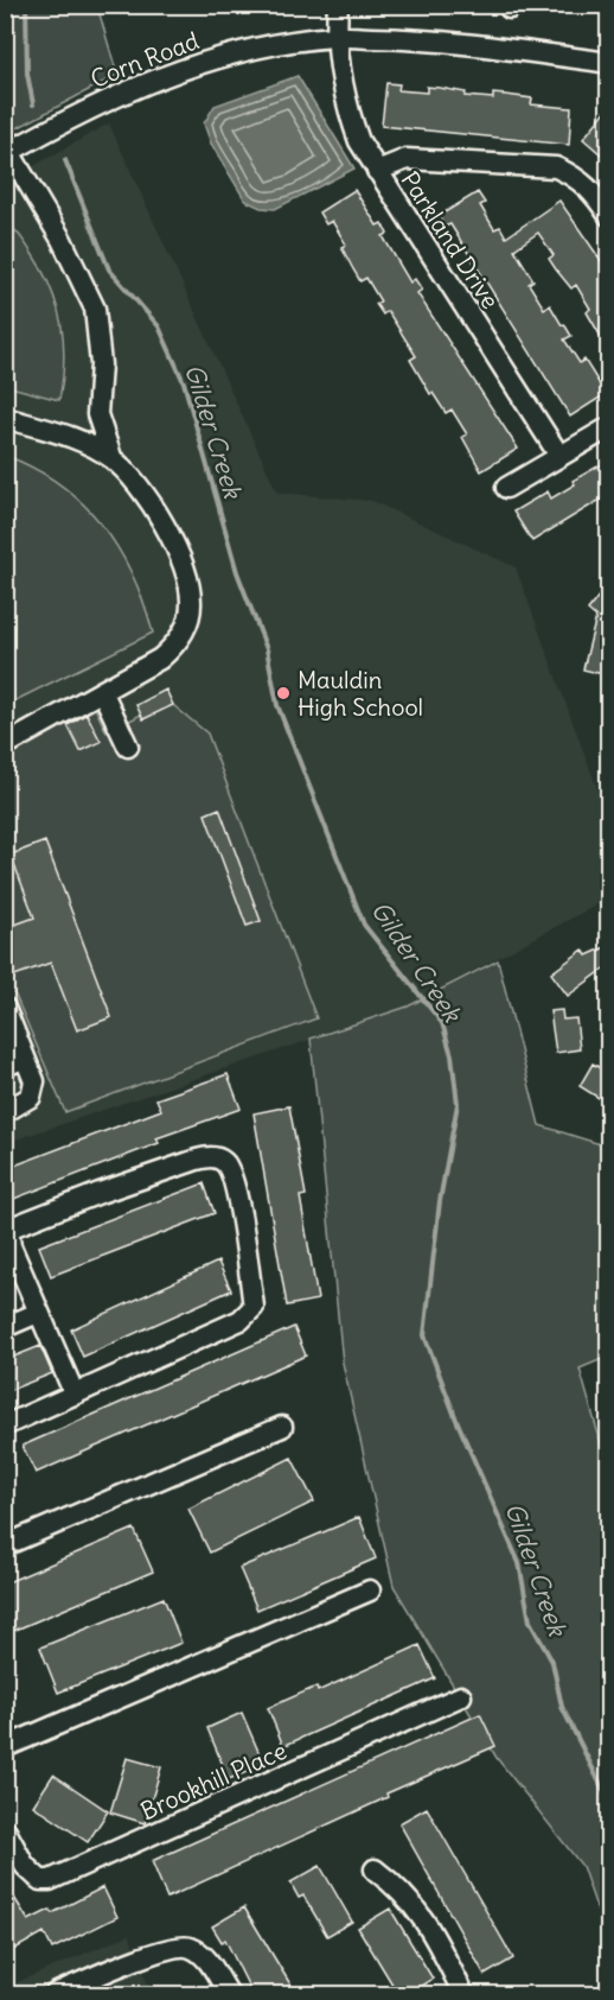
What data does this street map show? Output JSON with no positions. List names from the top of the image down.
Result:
{
  "streets": {
    "street": ["Corn Road", "Parkland Drive", "Brookhill Place"]
  },
  "crossings": [
    ["Corn Road", "Parkland Drive"]
  ],
  "water": ["Gilder Creek"],
  "places": ["Mauldin High School"]
}
